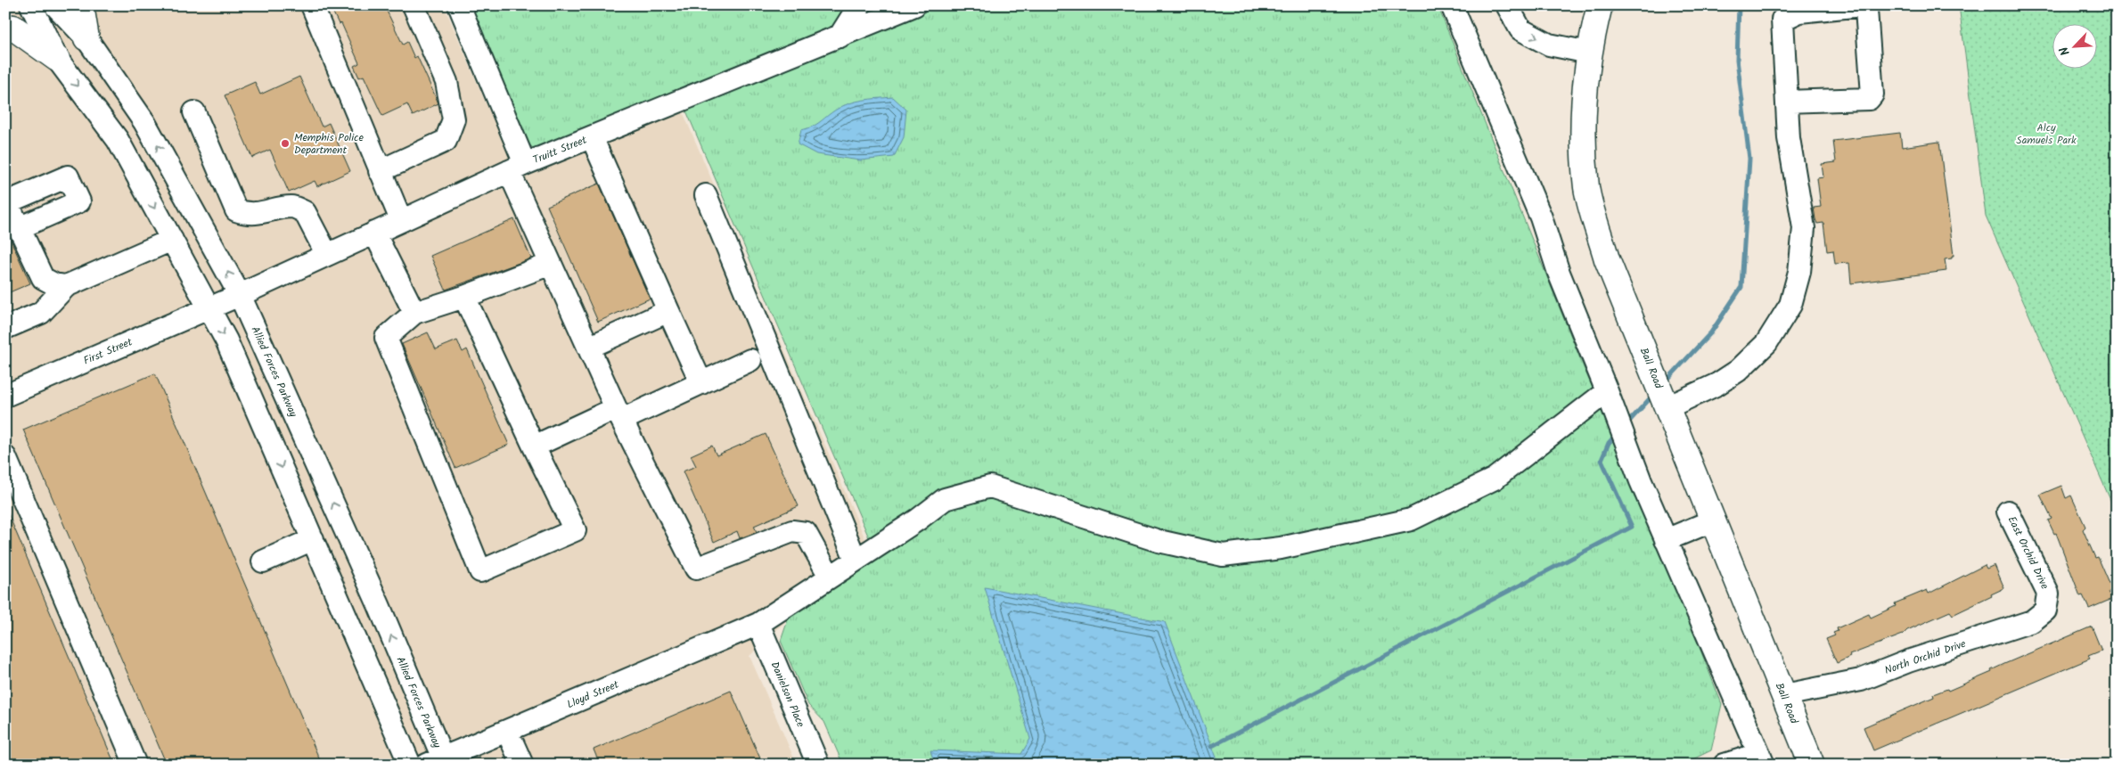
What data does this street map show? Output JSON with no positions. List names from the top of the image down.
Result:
{
  "streets": {
    "main road": ["Ball Road"],
    "street": [
      "Truitt Street",
      "First Street",
      "Allied Forces Parkway",
      "East Orchid Drive",
      "North Orchid Drive",
      "Lloyd Street",
      "Danielson Place"
    ]
  },
  "crossings": [
    ["Truitt Street", "First Street"],
    ["Truitt Street", "Allied Forces Parkway"],
    ["Ball Road", "North Orchid Drive"],
    ["Allied Forces Parkway", "Lloyd Street"],
    ["East Orchid Drive", "North Orchid Drive"],
    ["Lloyd Street", "Danielson Place"]
  ],
  "parks": ["Alcy Samuels Park"],
  "places": ["Memphis Police Department"],
  "north": "bottom left"
}
